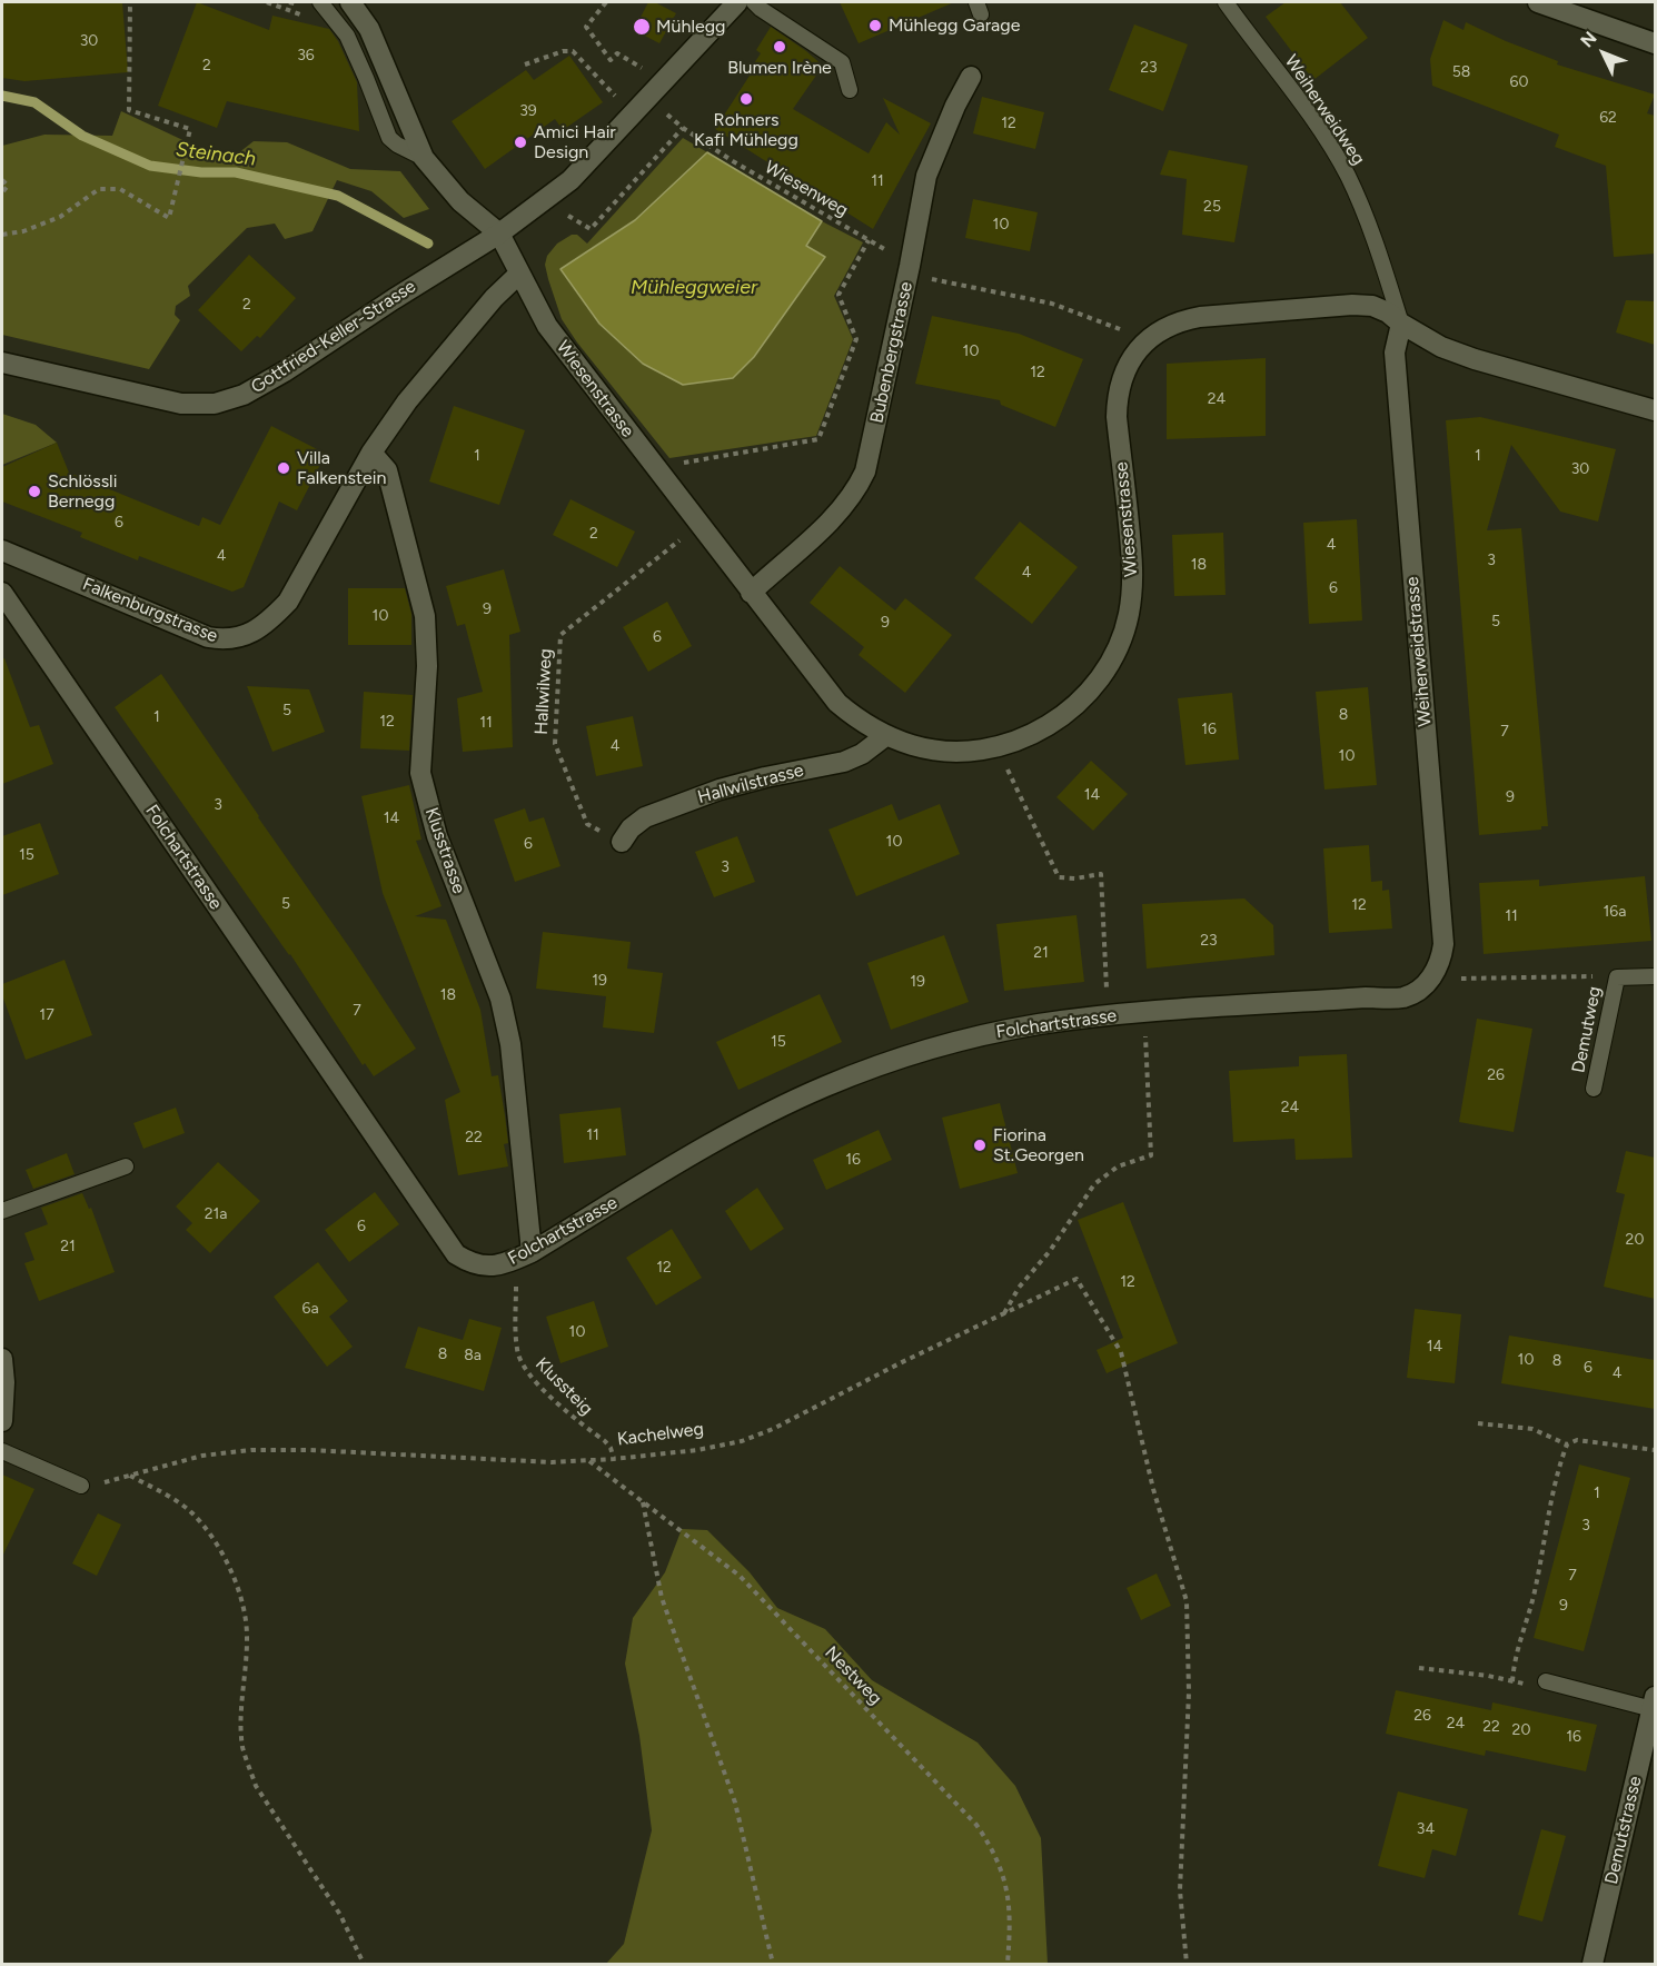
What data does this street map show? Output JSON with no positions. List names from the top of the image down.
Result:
{
  "streets": {
    "street": [
      "Gottfried-Keller-Strasse",
      "Bubenbergstrasse",
      "Wiesenstrasse",
      "Falkenburgstrasse",
      "Weiherweidstrasse",
      "Hallwilstrasse",
      "Klusstrasse",
      "Folchartstrasse",
      "Demutstrasse"
    ],
    "lane": ["Weiherweidweg", "Demutweg"],
    "path": [
      "Wiesenweg",
      "Hallwilweg",
      "Klussteig",
      "Kachelweg",
      "Nestweg"
    ]
  },
  "crossings": [
    ["Weiherweidweg", "Wiesenstrasse"],
    ["Weiherweidweg", "Weiherweidstrasse"],
    ["Gottfried-Keller-Strasse", "Wiesenstrasse"],
    ["Bubenbergstrasse", "Wiesenstrasse"],
    ["Wiesenstrasse", "Falkenburgstrasse"],
    ["Wiesenstrasse", "Weiherweidstrasse"],
    ["Wiesenstrasse", "Hallwilstrasse"],
    ["Falkenburgstrasse", "Klusstrasse"],
    ["Weiherweidstrasse", "Folchartstrasse"],
    ["Hallwilweg", "Hallwilstrasse"],
    ["Klusstrasse", "Folchartstrasse"],
    ["Klussteig", "Kachelweg"],
    ["Kachelweg", "Nestweg"]
  ],
  "water": ["Steinach", "Mühleggweier"],
  "places": [
    "Mühlegg Garage",
    "Mühlegg",
    "Blumen Irène",
    "Rohners Kafi Mühlegg",
    "Amici Hair Design",
    "Villa Falkenstein",
    "Schlössli Bernegg",
    "Fiorina St.Georgen"
  ],
  "house_numbers": [
    "30",
    "36",
    "2",
    "23",
    "58",
    "60",
    "39",
    "62",
    "12",
    "11",
    "25",
    "10",
    "2",
    "10",
    "12",
    "24",
    "1",
    "1",
    "30",
    "6",
    "2",
    "4",
    "4",
    "3",
    "18",
    "4",
    "6",
    "9",
    "10",
    "5",
    "9",
    "6",
    "5",
    "8",
    "1",
    "12",
    "11",
    "16",
    "7",
    "4",
    "10",
    "14",
    "9",
    "3",
    "14",
    "10",
    "6",
    "15",
    "3",
    "5",
    "12",
    "16a",
    "11",
    "23",
    "21",
    "19",
    "19",
    "18",
    "7",
    "17",
    "15",
    "26",
    "24",
    "11",
    "22",
    "16",
    "21a",
    "6",
    "20",
    "21",
    "12",
    "12",
    "6a",
    "10",
    "14",
    "8",
    "8a",
    "10",
    "8",
    "6",
    "4",
    "1",
    "3",
    "7",
    "9",
    "26",
    "24",
    "22",
    "20",
    "16",
    "34"
  ],
  "north": "top left"
}
